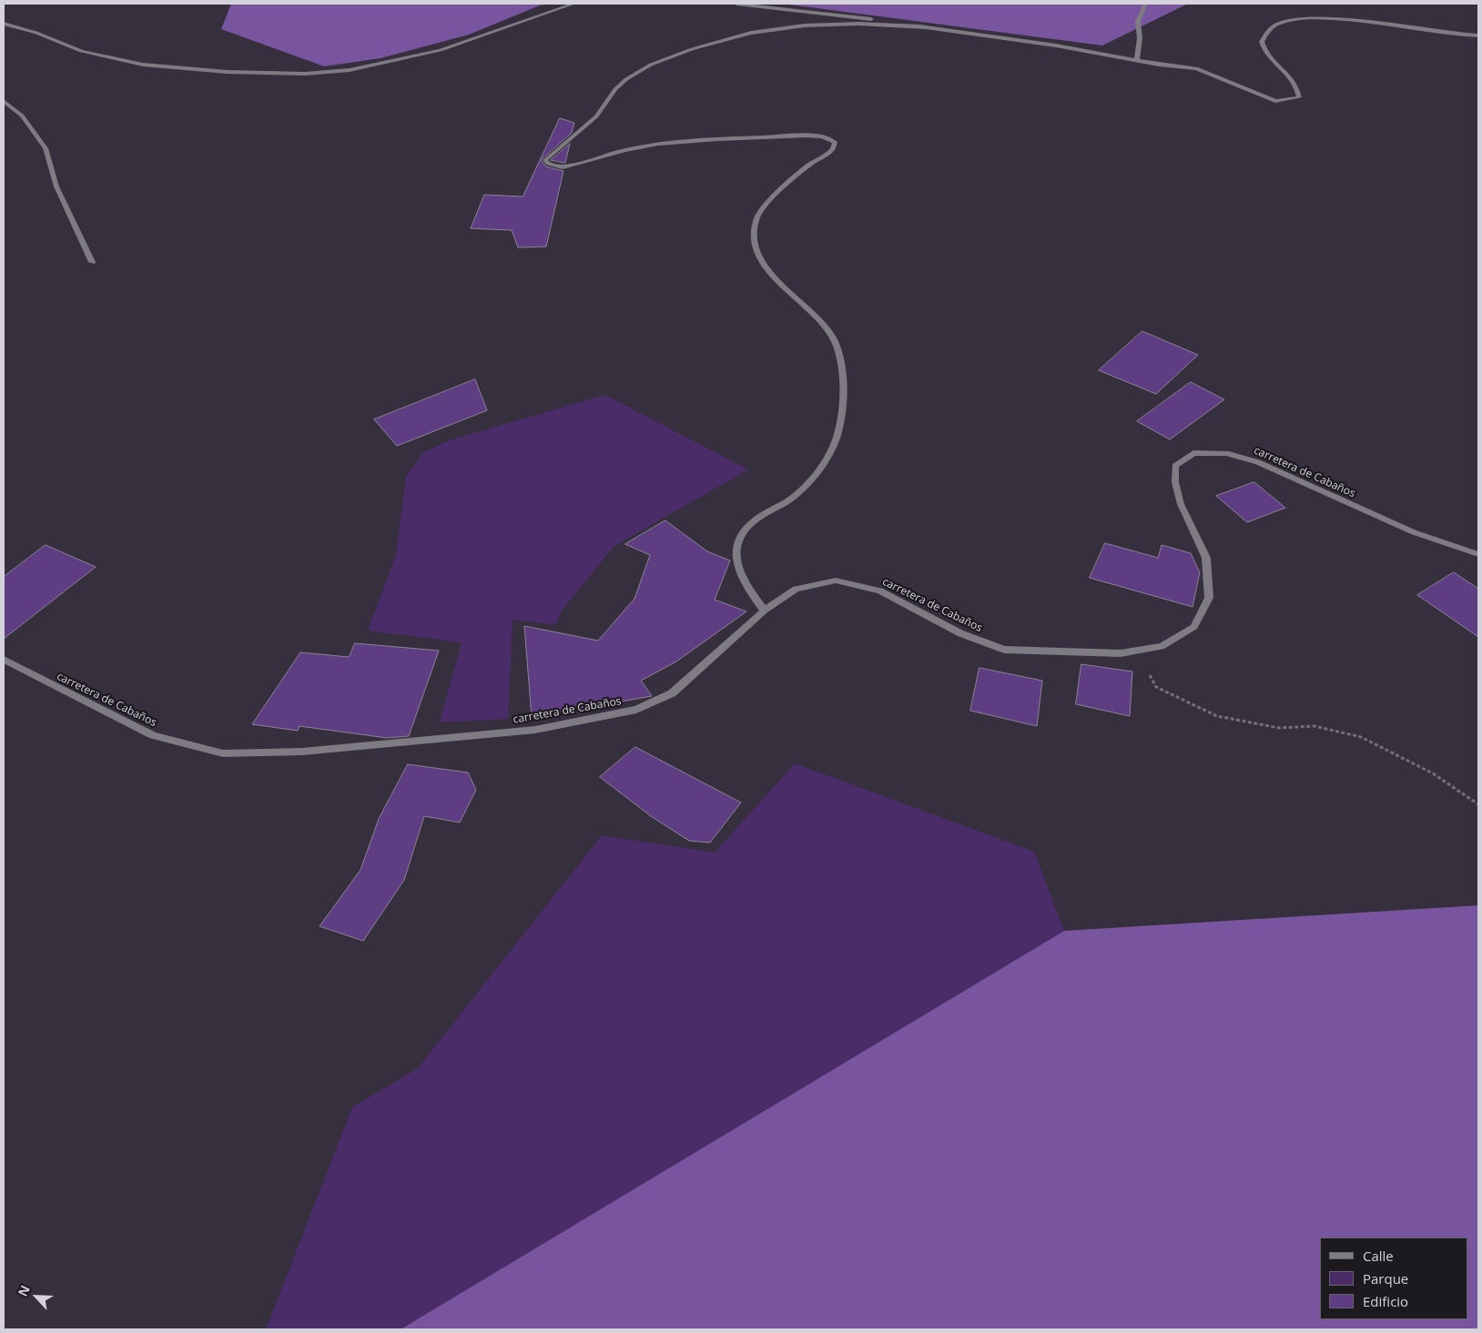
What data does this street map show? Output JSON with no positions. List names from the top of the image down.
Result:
{
  "streets": {
    "street": ["carretera de Cabaños"]
  },
  "legend": ["Calle", "Parque", "Edificio"],
  "north": "top left"
}
